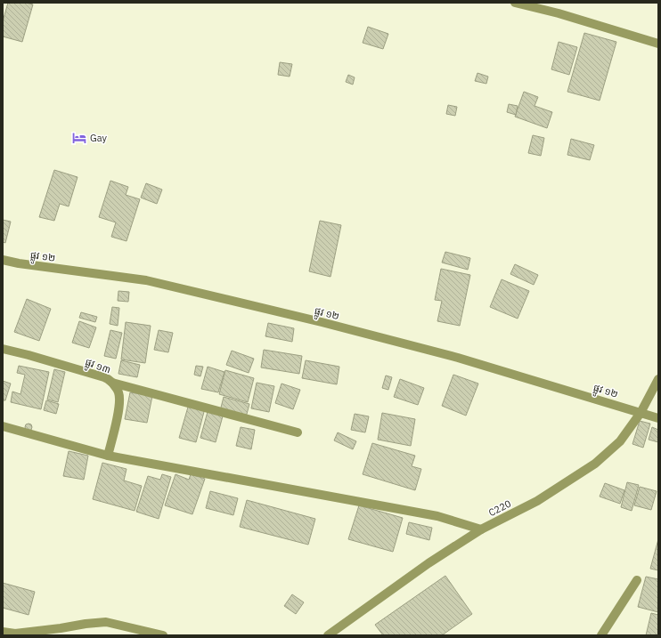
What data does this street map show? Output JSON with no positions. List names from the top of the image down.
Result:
{
  "streets": {
    "street": ["ផ្លូវ ១២", "ផ្លូវ ១៣", "C220"]
  },
  "crossings": [
    ["ផ្លូវ ១២", "C220"]
  ],
  "places": {
    "hotel": ["Gay"]
  }
}
